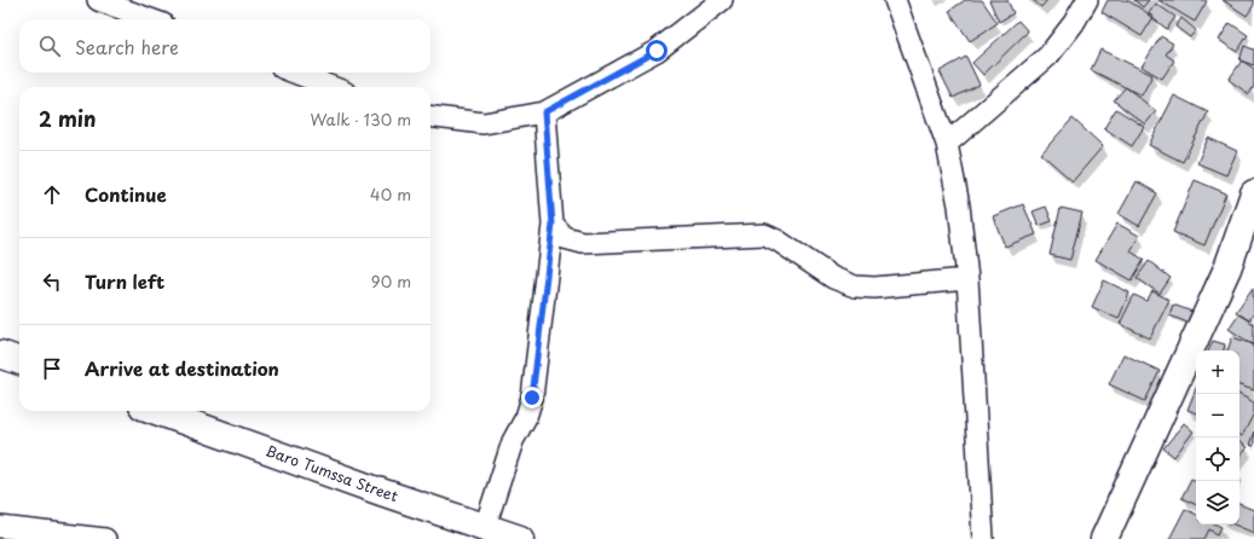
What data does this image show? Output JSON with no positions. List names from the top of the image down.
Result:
{
  "streets": {
    "street": ["Baro Tumssa Street"]
  },
  "page": {
    "search": "Search here",
    "heading": ["2 min", "Walk · 130 m"],
    "list": [
      ["Continue", "40 m"],
      ["Turn left", "90 m"],
      "Arrive at destination"
    ],
    "map_buttons": ["+", "−"]
  }
}
